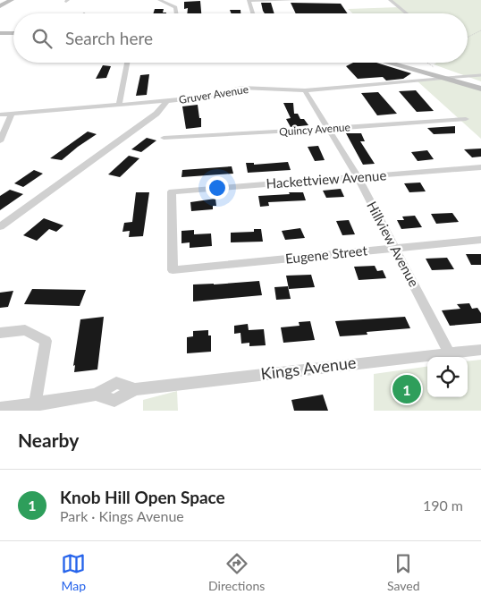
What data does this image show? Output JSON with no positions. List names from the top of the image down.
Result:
{
  "streets": {
    "street": [
      "Gruver Avenue",
      "Quincy Avenue",
      "Hackettview Avenue",
      "Hillview Avenue",
      "Eugene Street",
      "Kings Avenue"
    ]
  },
  "crossings": [
    ["Gruver Avenue", "Hillview Avenue"],
    ["Quincy Avenue", "Hillview Avenue"],
    ["Hackettview Avenue", "Hillview Avenue"],
    ["Hackettview Avenue", "Eugene Street"],
    ["Hillview Avenue", "Eugene Street"],
    ["Hillview Avenue", "Kings Avenue"]
  ],
  "page": {
    "search": "Search here",
    "pins": "1",
    "heading": "Nearby",
    "list": [
      {
        "mark": "1",
        "name": "Knob Hill Open Space",
        "note": "Park · Kings Avenue",
        "value": "190 m"
      }
    ],
    "nav": ["Map", "Directions", "Saved"]
  }
}
